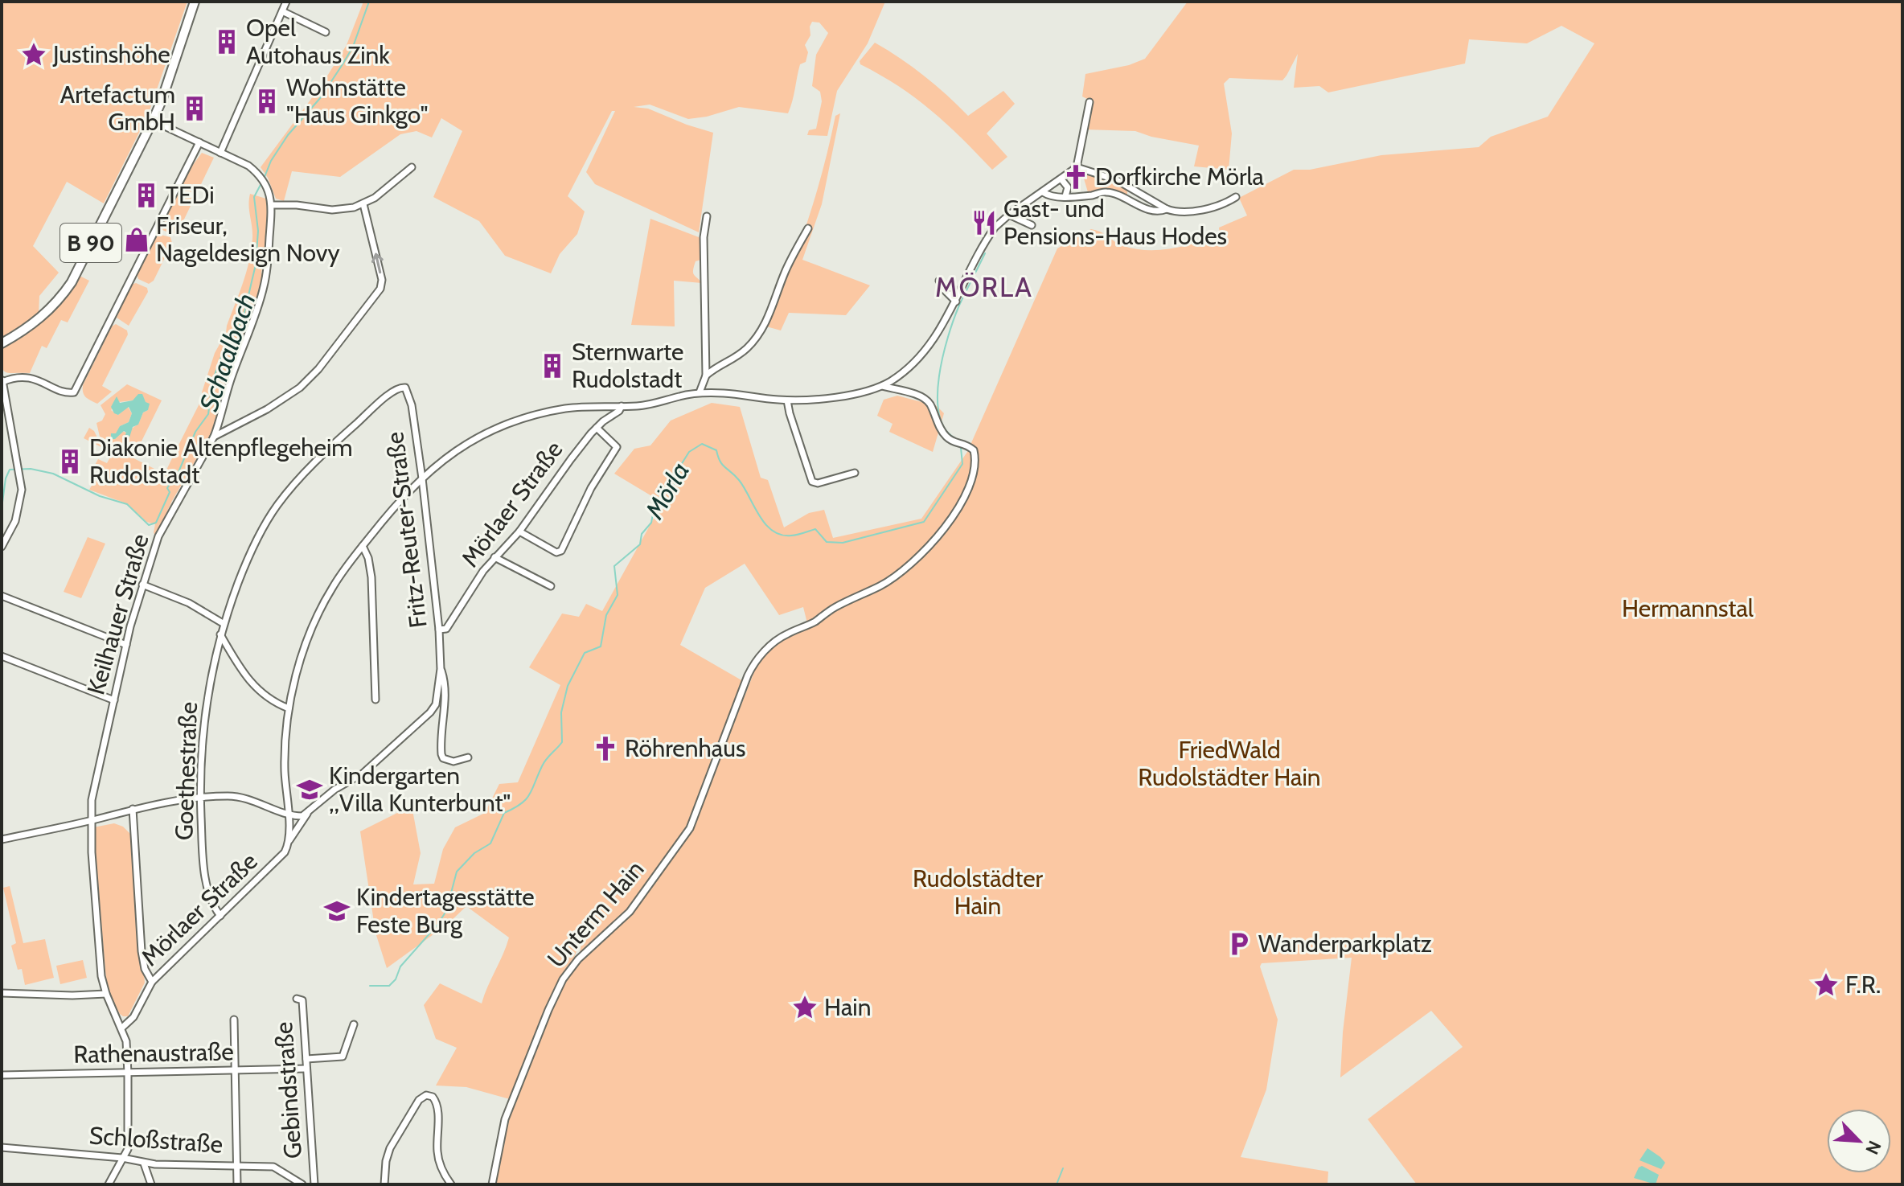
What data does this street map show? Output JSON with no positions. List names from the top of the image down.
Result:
{
  "streets": {
    "main road": ["B 90"],
    "street": [
      "Mörlaer Straße",
      "Fritz-Reuter-Straße",
      "Keilhauer Straße",
      "Goethestraße",
      "Unterm Hain",
      "Rathenaustraße",
      "Gebindstraße",
      "Schloßstraße"
    ]
  },
  "crossings": [
    ["B 90", "Keilhauer Straße"],
    ["Mörlaer Straße", "Fritz-Reuter-Straße"],
    ["Mörlaer Straße", "Keilhauer Straße"],
    ["Mörlaer Straße", "Goethestraße"],
    ["Fritz-Reuter-Straße", "Goethestraße"],
    ["Keilhauer Straße", "Rathenaustraße"],
    ["Keilhauer Straße", "Schloßstraße"],
    ["Rathenaustraße", "Gebindstraße"]
  ],
  "districts": ["MÖRLA"],
  "water": ["Schaalbach", "Mörla"],
  "parks": ["Hermannstal", "FriedWald Rudolstädter Hain", "Rudolstädter Hain"],
  "places": {
    "building": [
      "Opel Autohaus Zink",
      "Wohnstätte \"Haus Ginkgo\"",
      "Artefactum GmbH",
      "TEDi",
      "Sternwarte Rudolstadt",
      "Diakonie Altenpflegeheim Rudolstadt"
    ],
    "place": ["Justinshöhe", "F.R.", "Hain"],
    "church": ["Dorfkirche Mörla", "Röhrenhaus"],
    "restaurant": ["Gast- und Pensions-Haus Hodes"],
    "shop": ["Friseur, Nageldesign Novy"],
    "school or university": ["Kindergarten ,,Villa Kunterbunt\"", "Kindertagesstätte Feste Burg"],
    "parking": ["Wanderparkplatz"]
  },
  "north": "bottom right"
}
